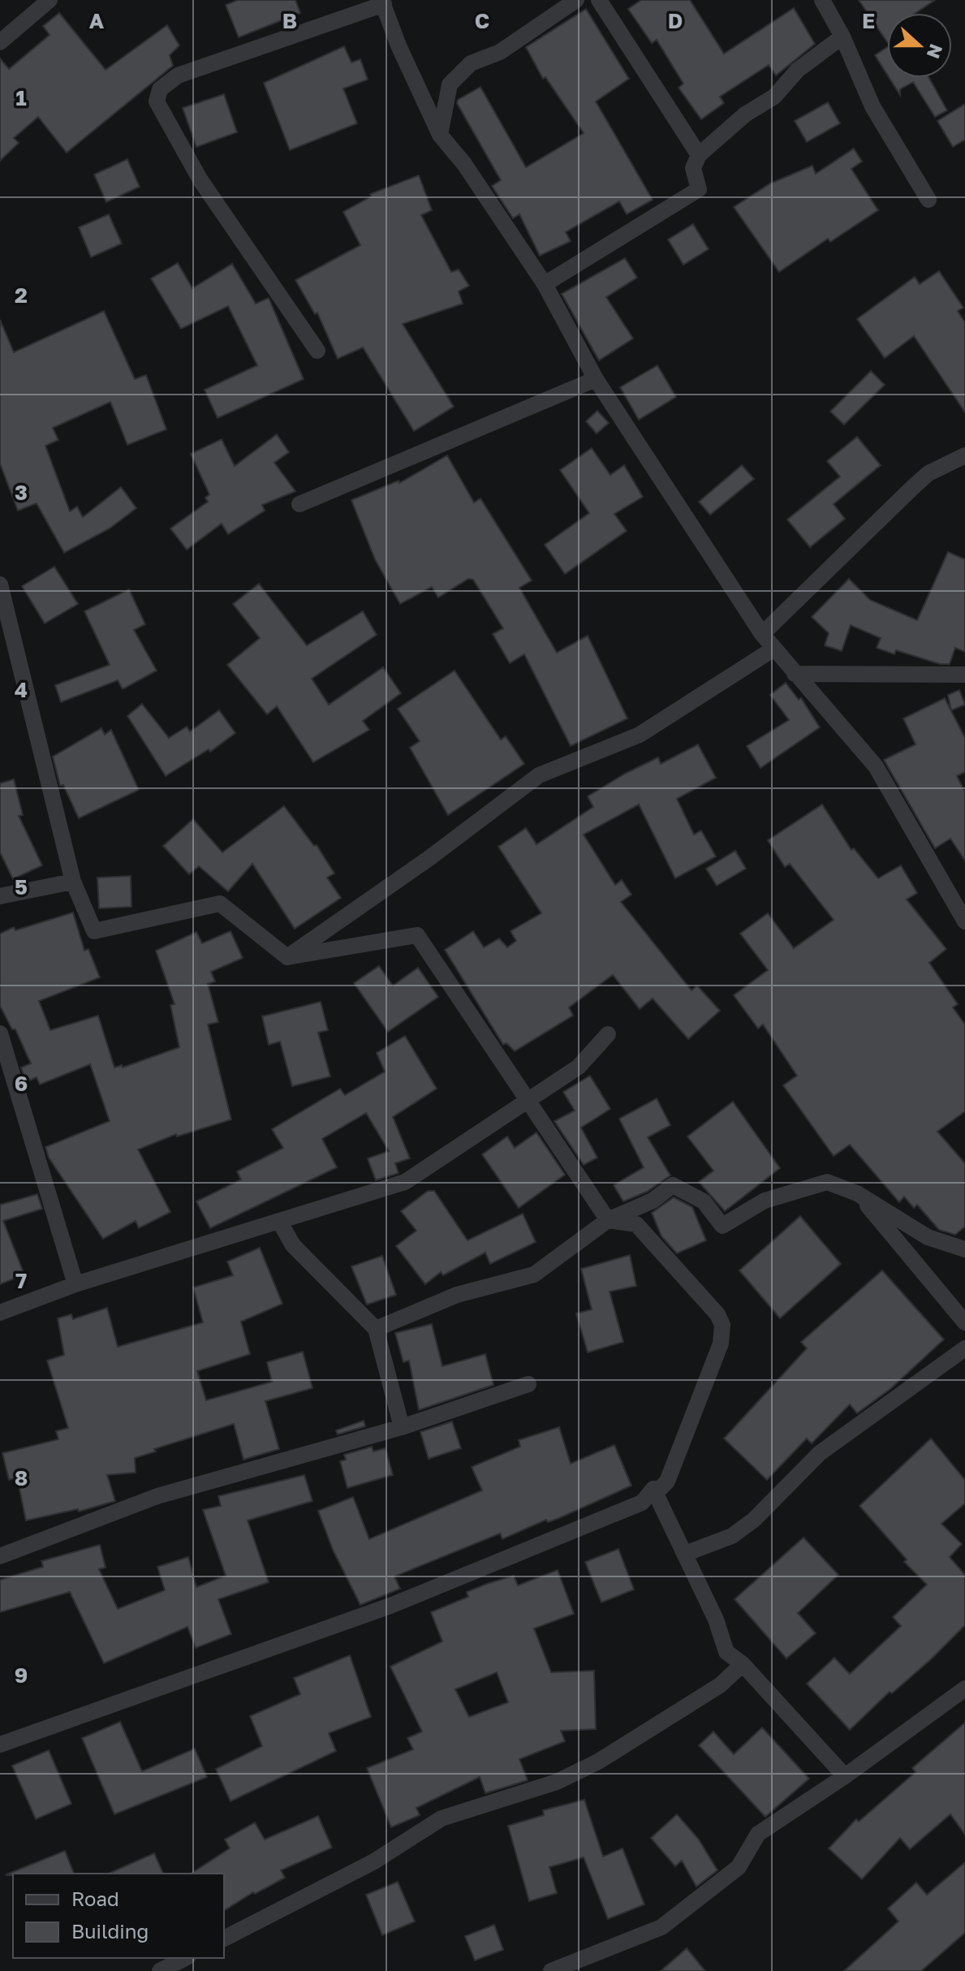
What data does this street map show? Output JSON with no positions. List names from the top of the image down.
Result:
{
  "legend": ["Road", "Building"],
  "north": "right",
  "grid": {
    "columns": [
      "A",
      "B",
      "C",
      "D",
      "E"
    ],
    "rows": [
      "1",
      "2",
      "3",
      "4",
      "5",
      "6",
      "7",
      "8",
      "9"
    ]
  }
}
